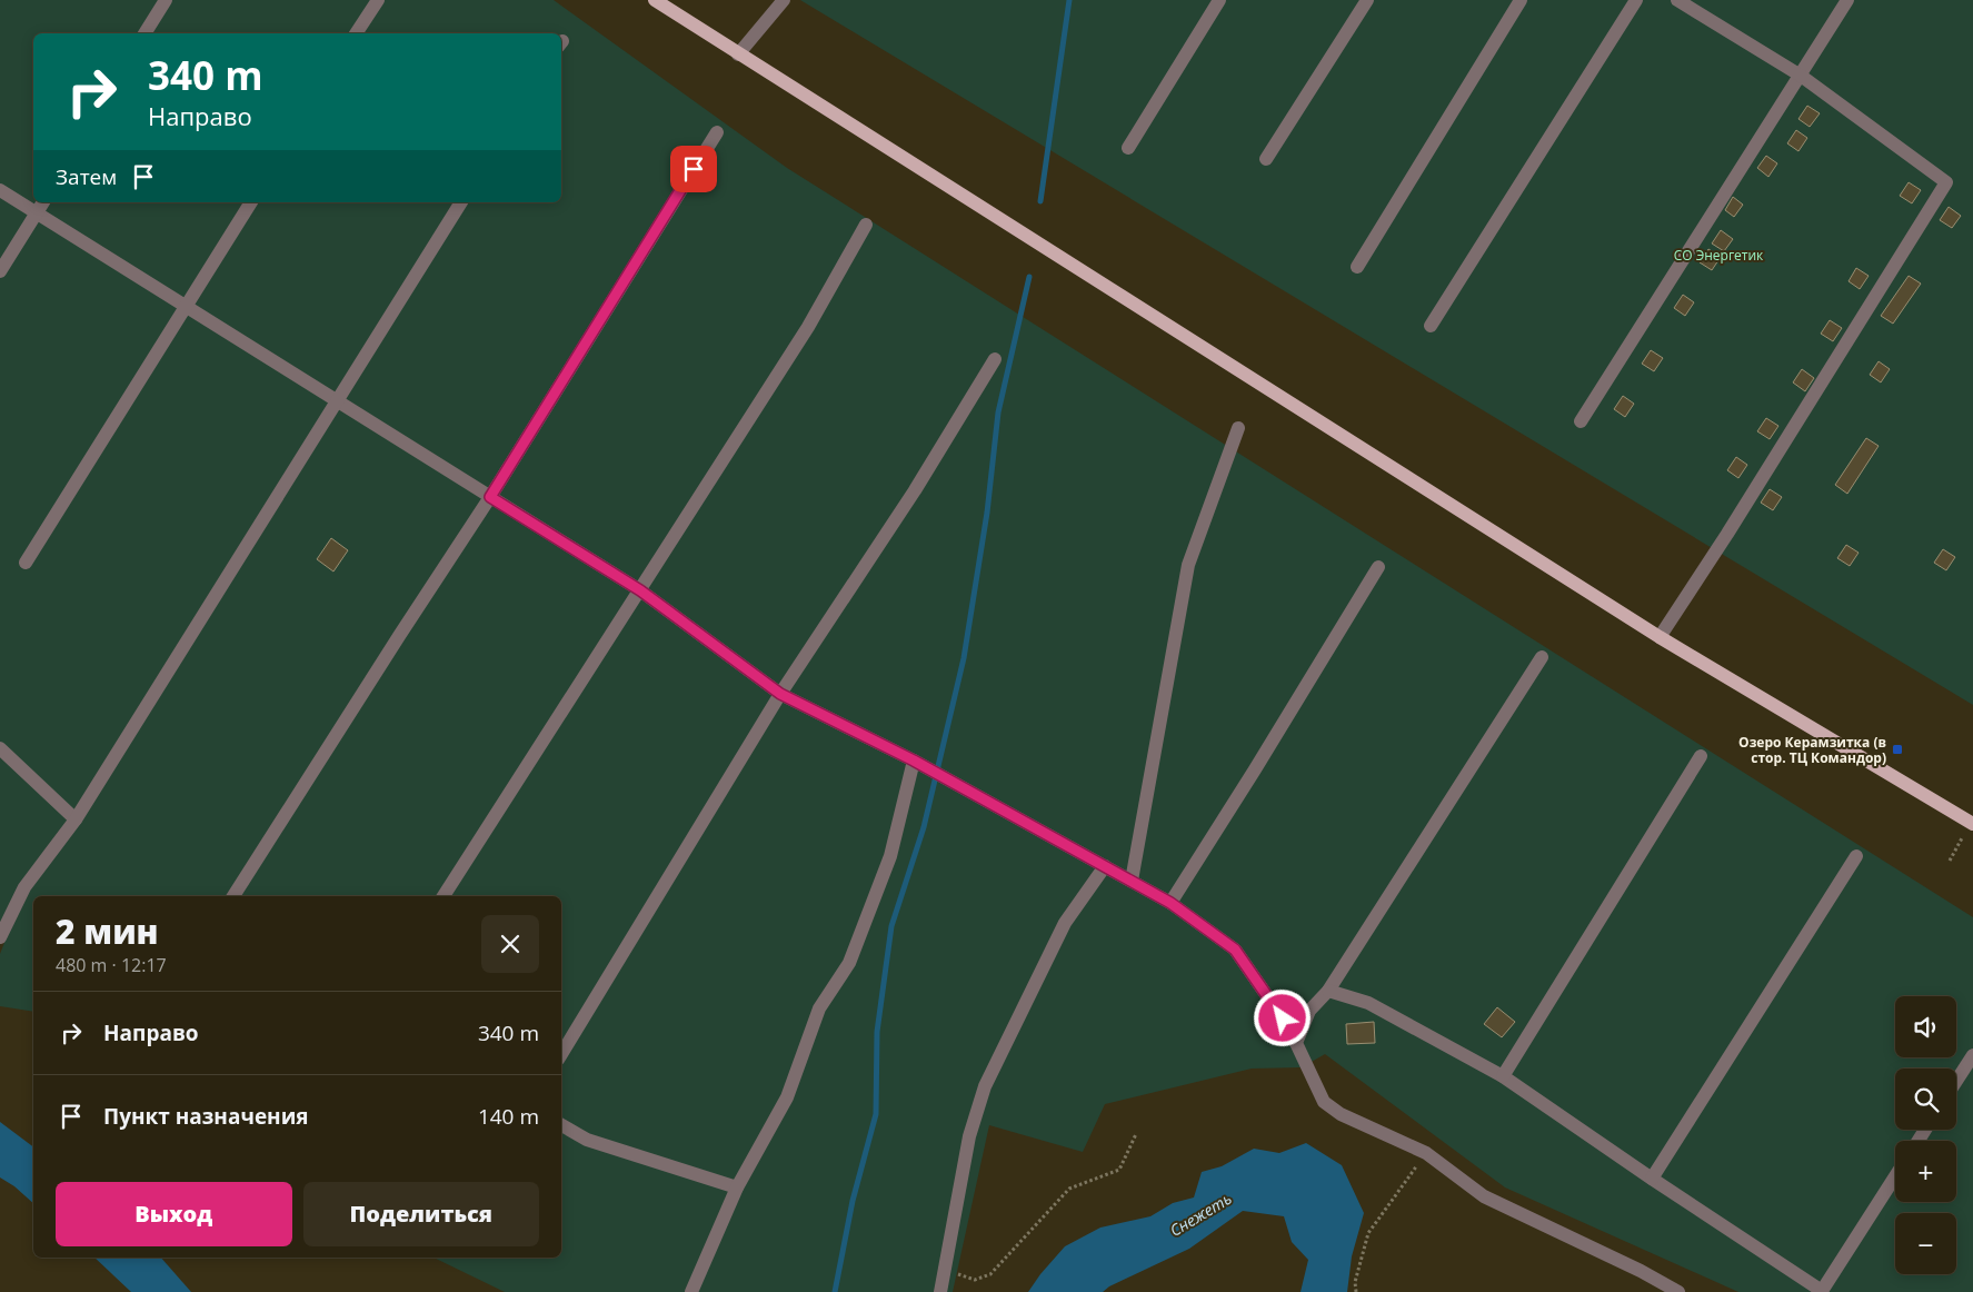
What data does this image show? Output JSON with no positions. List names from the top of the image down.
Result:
{
  "water": ["Снежеть"],
  "parks": ["СО Энергетик"],
  "places": {
    "transit": ["Озеро Керамзитка (в стор. ТЦ Командор)"]
  },
  "page": {
    "turn": ["340 m", "Направо"],
    "then": "Затем",
    "heading": ["2 мин", "480 m · 12:17"],
    "list": [
      {
        "name": "Направо",
        "value": "340 m"
      },
      {
        "name": "Пункт назначения",
        "value": "140 m"
      }
    ],
    "map_buttons": ["+", "−"],
    "buttons": ["Выход", "Поделиться"]
  }
}
